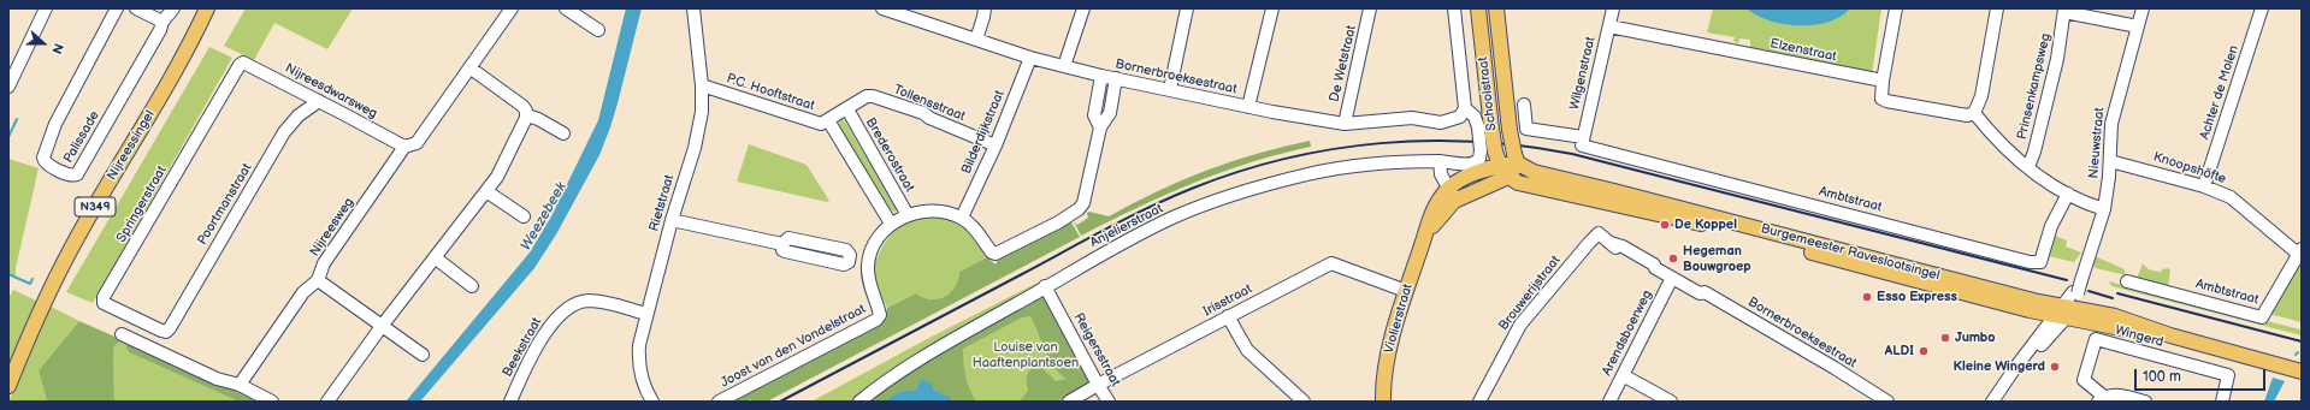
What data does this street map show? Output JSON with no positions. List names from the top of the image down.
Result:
{
  "streets": {
    "main road": [
      "Schoolstraat",
      "Nijreessingel",
      "N349",
      "Burgemeester Raveslootsingel",
      "Violierstraat"
    ],
    "street": [
      "Elzenstraat",
      "De Wetstraat",
      "Wilgenstraat",
      "Bornerbroeksestraat",
      "Prinsenkampsweg",
      "Nijreesdwarsweg",
      "P.C. Hooftstraat",
      "Achter de Molen",
      "Tollensstraat",
      "Bilderdijkstraat",
      "Palissade",
      "Nieuwstraat",
      "Brederostraat",
      "Knoopshöfte",
      "Ambtstraat",
      "Rietstraat",
      "Springerstraat",
      "Poortmanstraat",
      "Anjelierstraat",
      "Nijreesweg",
      "Brouwerijstraat",
      "Irisstraat",
      "Arendsboerweg",
      "Wingerd",
      "Joost van den Vondelstraat",
      "Beekstraat",
      "Reigersstraat"
    ]
  },
  "crossings": [
    ["Elzenstraat", "Wilgenstraat"],
    ["De Wetstraat", "Bornerbroeksestraat"],
    ["Wilgenstraat", "Ambtstraat"],
    ["Bornerbroeksestraat", "Schoolstraat"],
    ["Bornerbroeksestraat", "Bilderdijkstraat"],
    ["Bornerbroeksestraat", "Brouwerijstraat"],
    ["Bornerbroeksestraat", "Arendsboerweg"],
    ["Bornerbroeksestraat", "Joost van den Vondelstraat"],
    ["Prinsenkampsweg", "Nieuwstraat"],
    ["Nijreesdwarsweg", "Springerstraat"],
    ["Nijreesdwarsweg", "Poortmanstraat"],
    ["Nijreesdwarsweg", "Nijreesweg"],
    ["P.C. Hooftstraat", "Tollensstraat"],
    ["P.C. Hooftstraat", "Rietstraat"],
    ["Achter de Molen", "Knoopshöfte"],
    ["Schoolstraat", "Anjelierstraat"],
    ["Schoolstraat", "Burgemeester Raveslootsingel"],
    ["Schoolstraat", "Violierstraat"],
    ["Tollensstraat", "Bilderdijkstraat"],
    ["Tollensstraat", "Brederostraat"],
    ["Bilderdijkstraat", "Joost van den Vondelstraat"],
    ["Nieuwstraat", "Knoopshöfte"],
    ["Nieuwstraat", "Burgemeester Raveslootsingel"],
    ["Brederostraat", "Joost van den Vondelstraat"],
    ["Knoopshöfte", "Ambtstraat"],
    ["Rietstraat", "Beekstraat"],
    ["Springerstraat", "Poortmanstraat"],
    ["Anjelierstraat", "Reigersstraat"],
    ["Burgemeester Raveslootsingel", "Violierstraat"],
    ["Irisstraat", "Violierstraat"],
    ["Irisstraat", "Reigersstraat"]
  ],
  "water": ["Weezebeek"],
  "parks": ["Louise van Haaftenplantsoen"],
  "places": [
    "De Koppel",
    "Hegeman Bouwgroep",
    "Esso Express",
    "Jumbo",
    "ALDI",
    "Kleine Wingerd"
  ],
  "scale_bar": "100 m",
  "north": "right"
}
